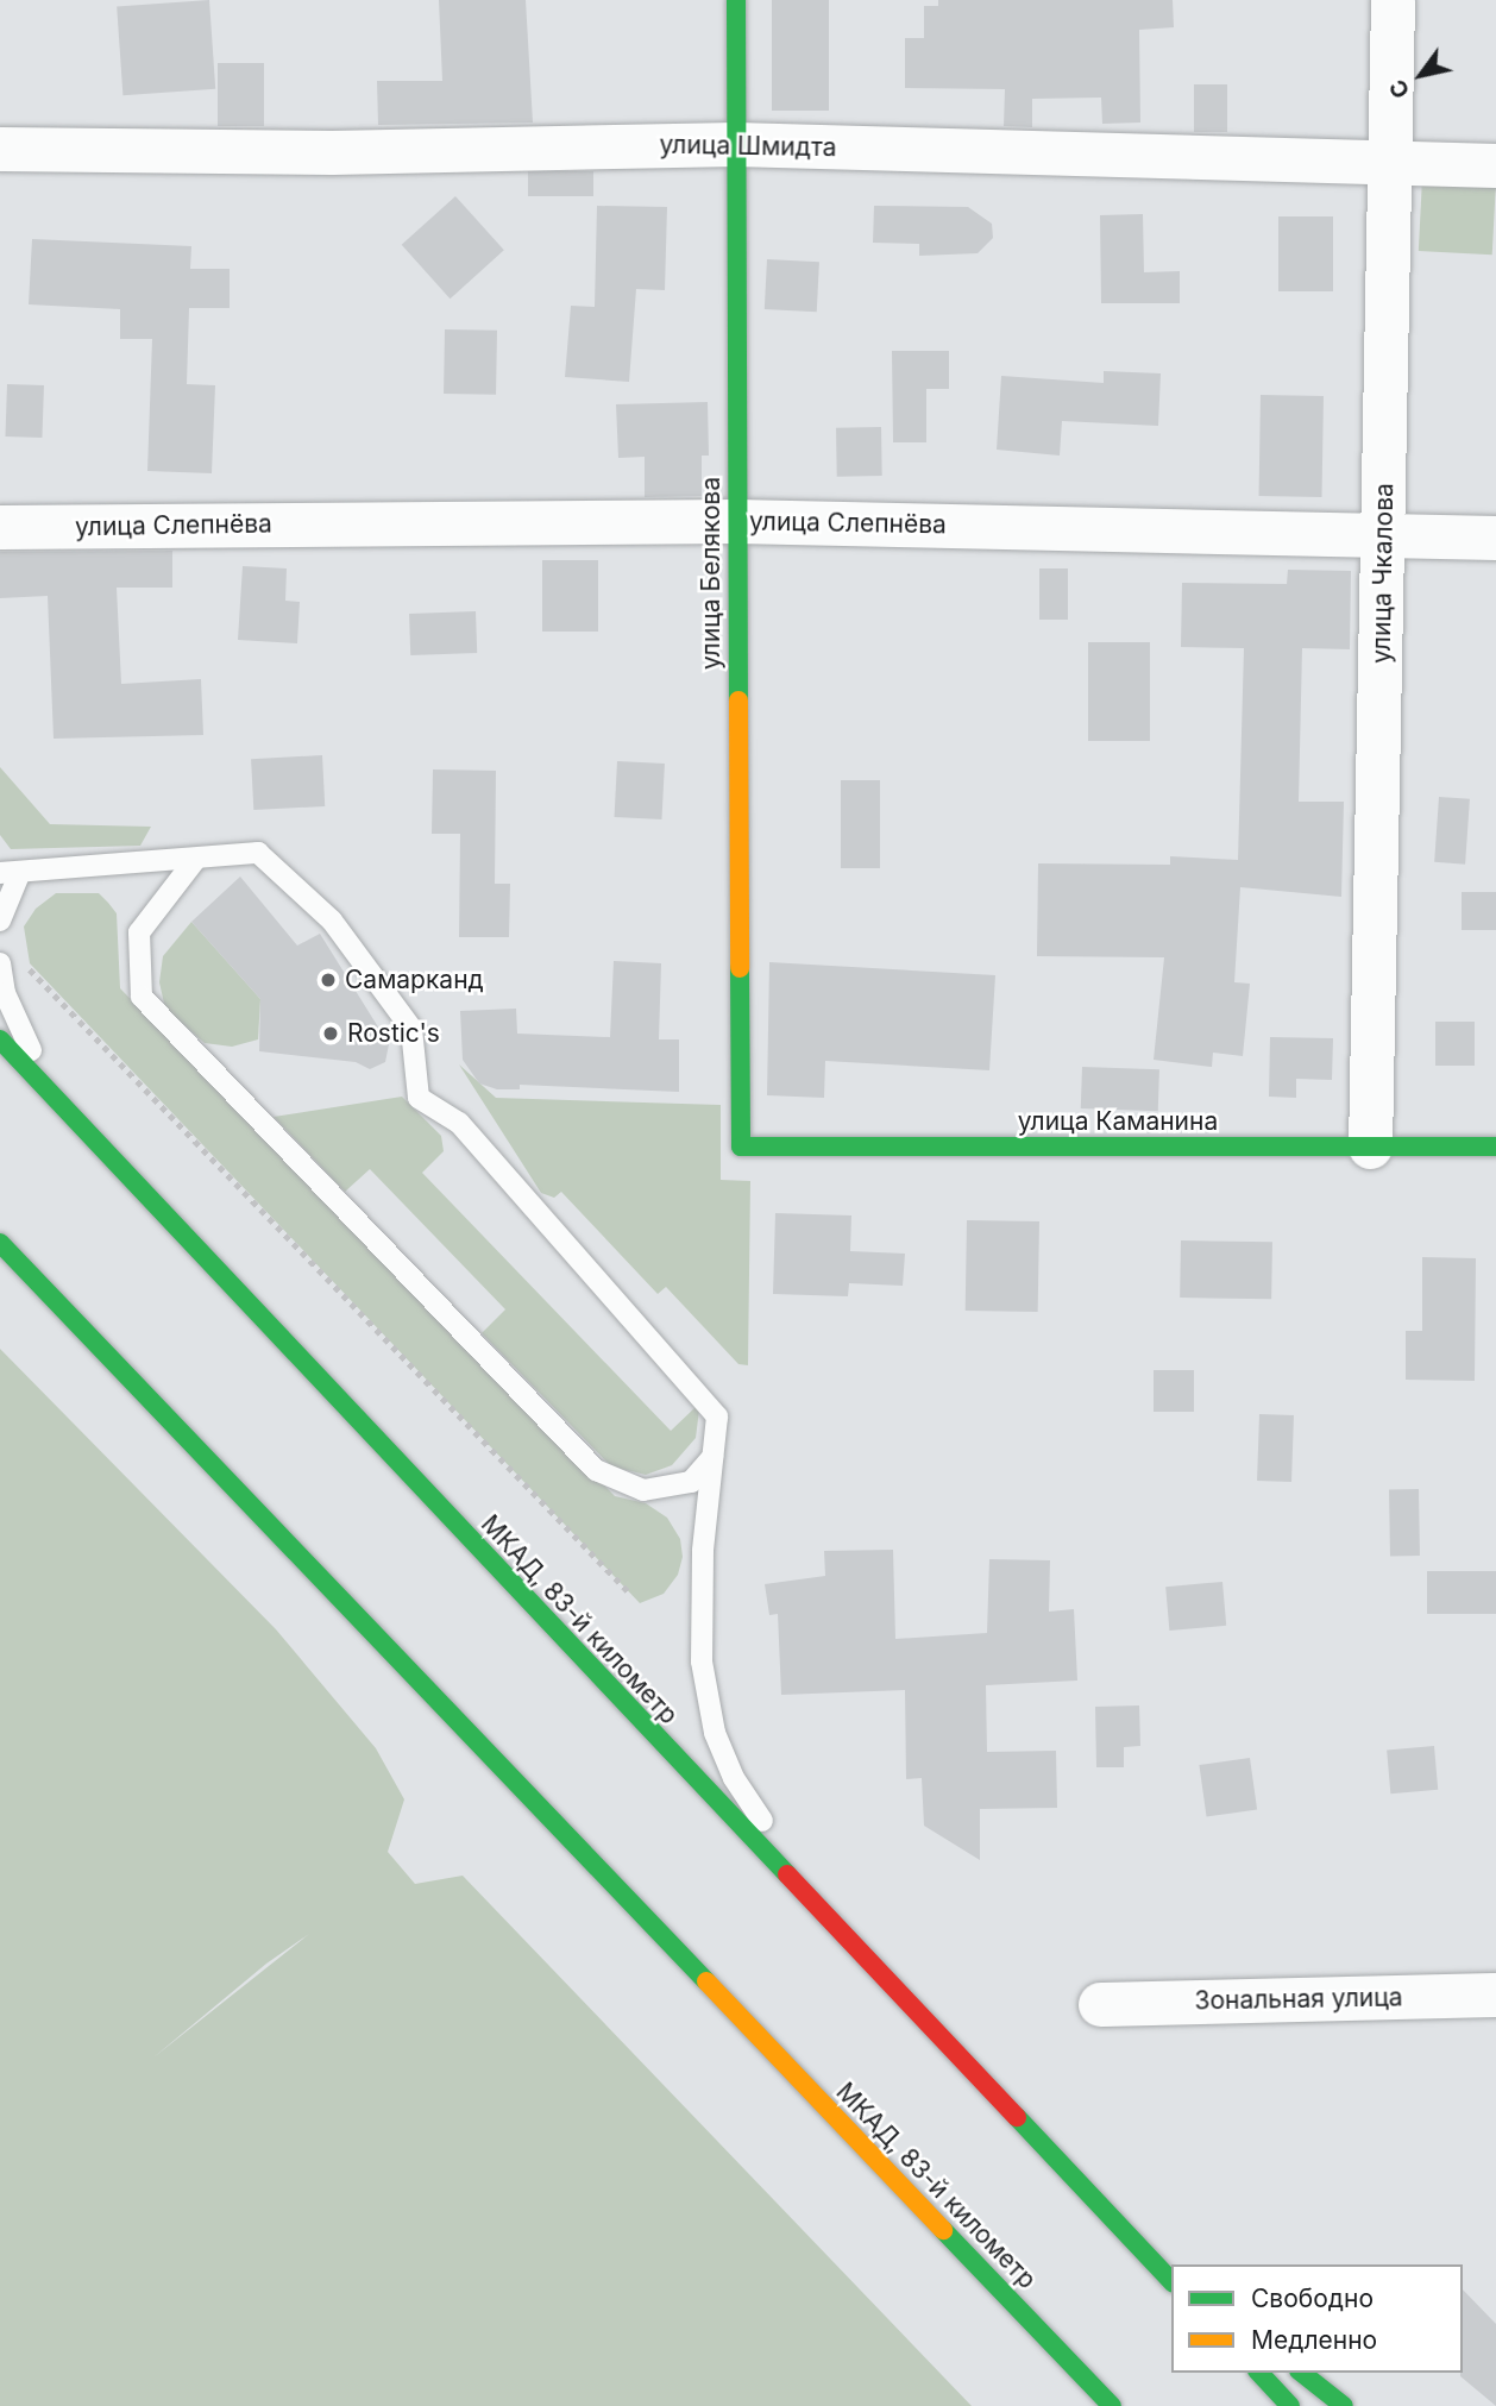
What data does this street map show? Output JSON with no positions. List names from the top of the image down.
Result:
{
  "streets": {
    "main road": ["улица Белякова", "улица Каманина", "МКАД, 83-й километр"],
    "street": [
      "улица Шмидта",
      "улица Слепнёва",
      "улица Чкалова",
      "Зональная улица"
    ]
  },
  "crossings": [
    ["улица Шмидта", "улица Белякова"],
    ["улица Шмидта", "улица Чкалова"],
    ["улица Слепнёва", "улица Белякова"],
    ["улица Слепнёва", "улица Чкалова"],
    ["улица Белякова", "улица Каманина"],
    ["улица Чкалова", "улица Каманина"]
  ],
  "places": ["Самарканд", "Rostic's"],
  "legend": ["Свободно", "Медленно"],
  "north": "bottom left"
}
